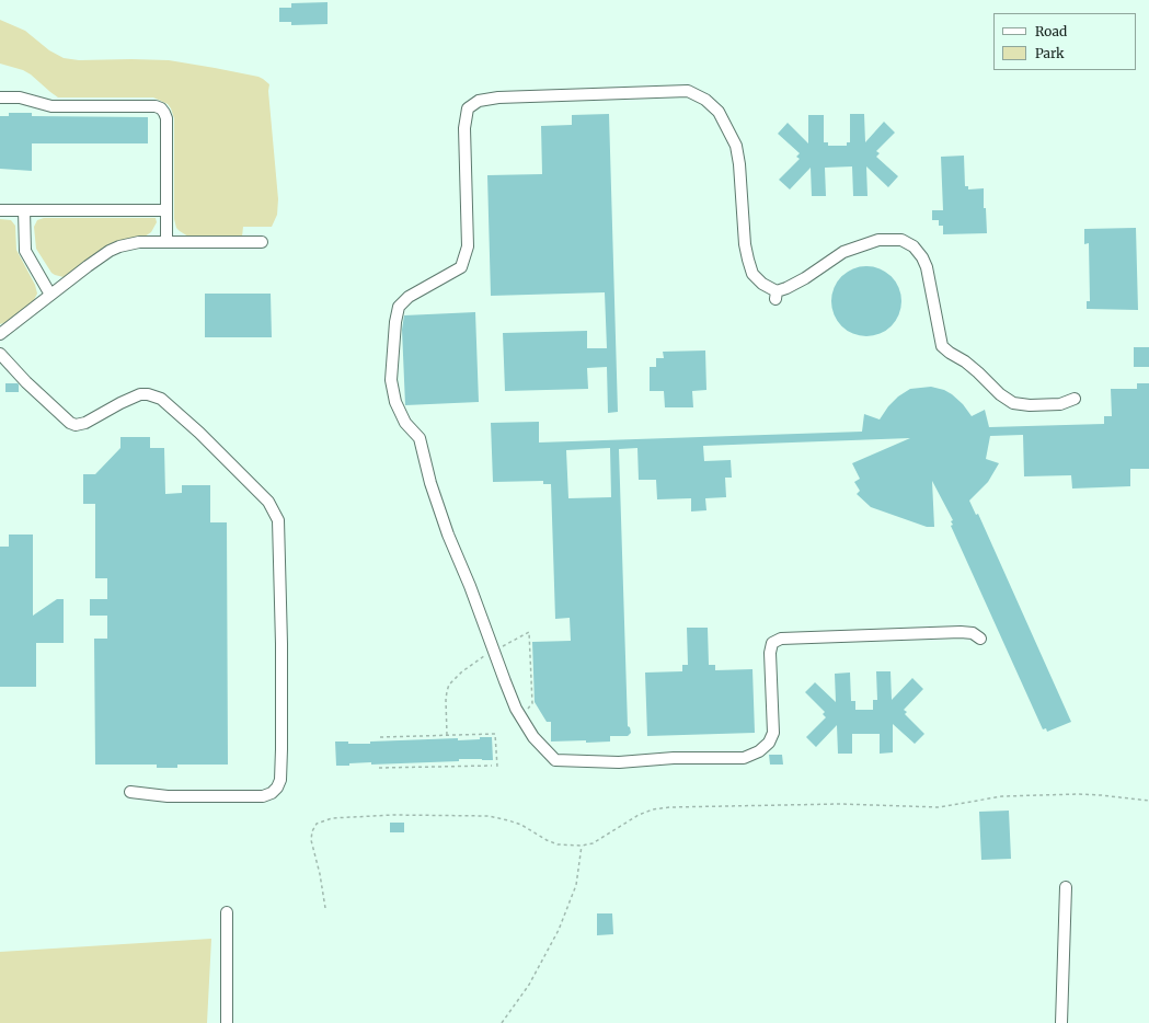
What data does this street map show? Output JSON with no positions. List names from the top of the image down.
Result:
{
  "legend": ["Road", "Park"]
}
